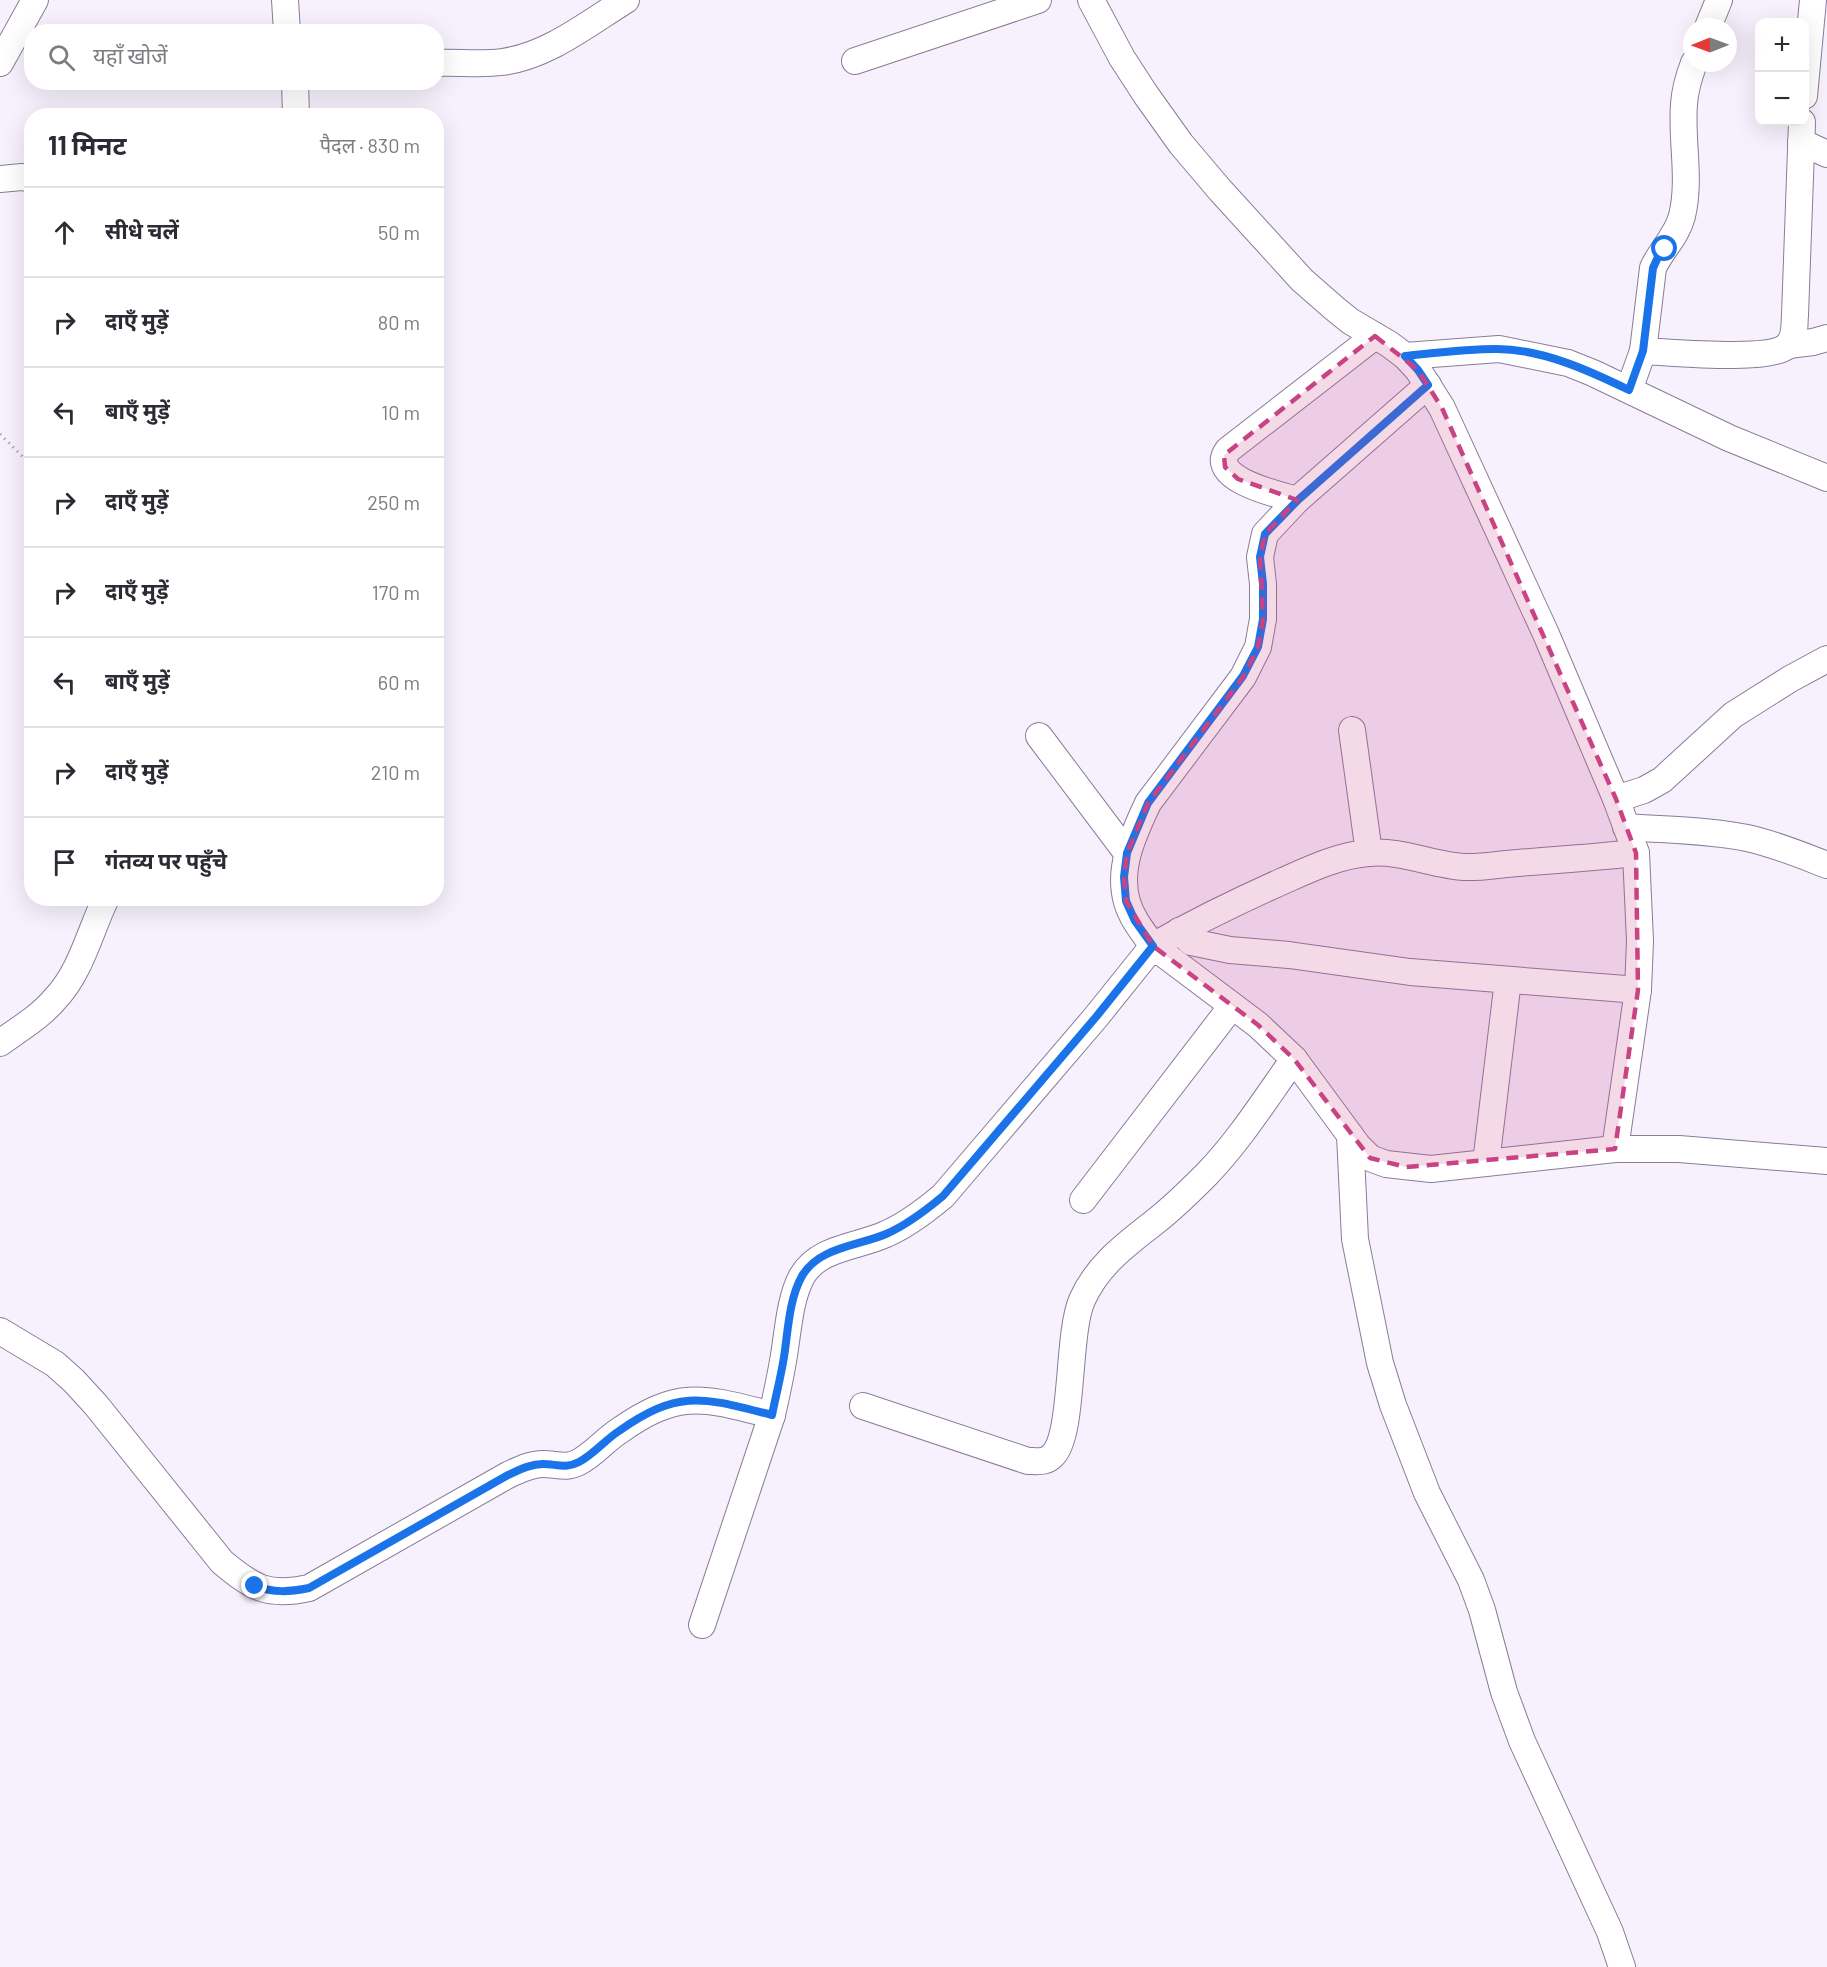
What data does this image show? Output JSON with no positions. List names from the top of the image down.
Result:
{
  "north": "left",
  "page": {
    "map_buttons": ["+", "−"],
    "search": "यहाँ खोजें",
    "heading": ["11 मिनट", "पैदल · 830 m"],
    "list": [
      ["सीधे चलें", "50 m"],
      ["दाएँ मुड़ें", "80 m"],
      ["बाएँ मुड़ें", "10 m"],
      ["दाएँ मुड़ें", "250 m"],
      ["दाएँ मुड़ें", "170 m"],
      ["बाएँ मुड़ें", "60 m"],
      ["दाएँ मुड़ें", "210 m"],
      "गंतव्य पर पहुँचे"
    ]
  }
}
